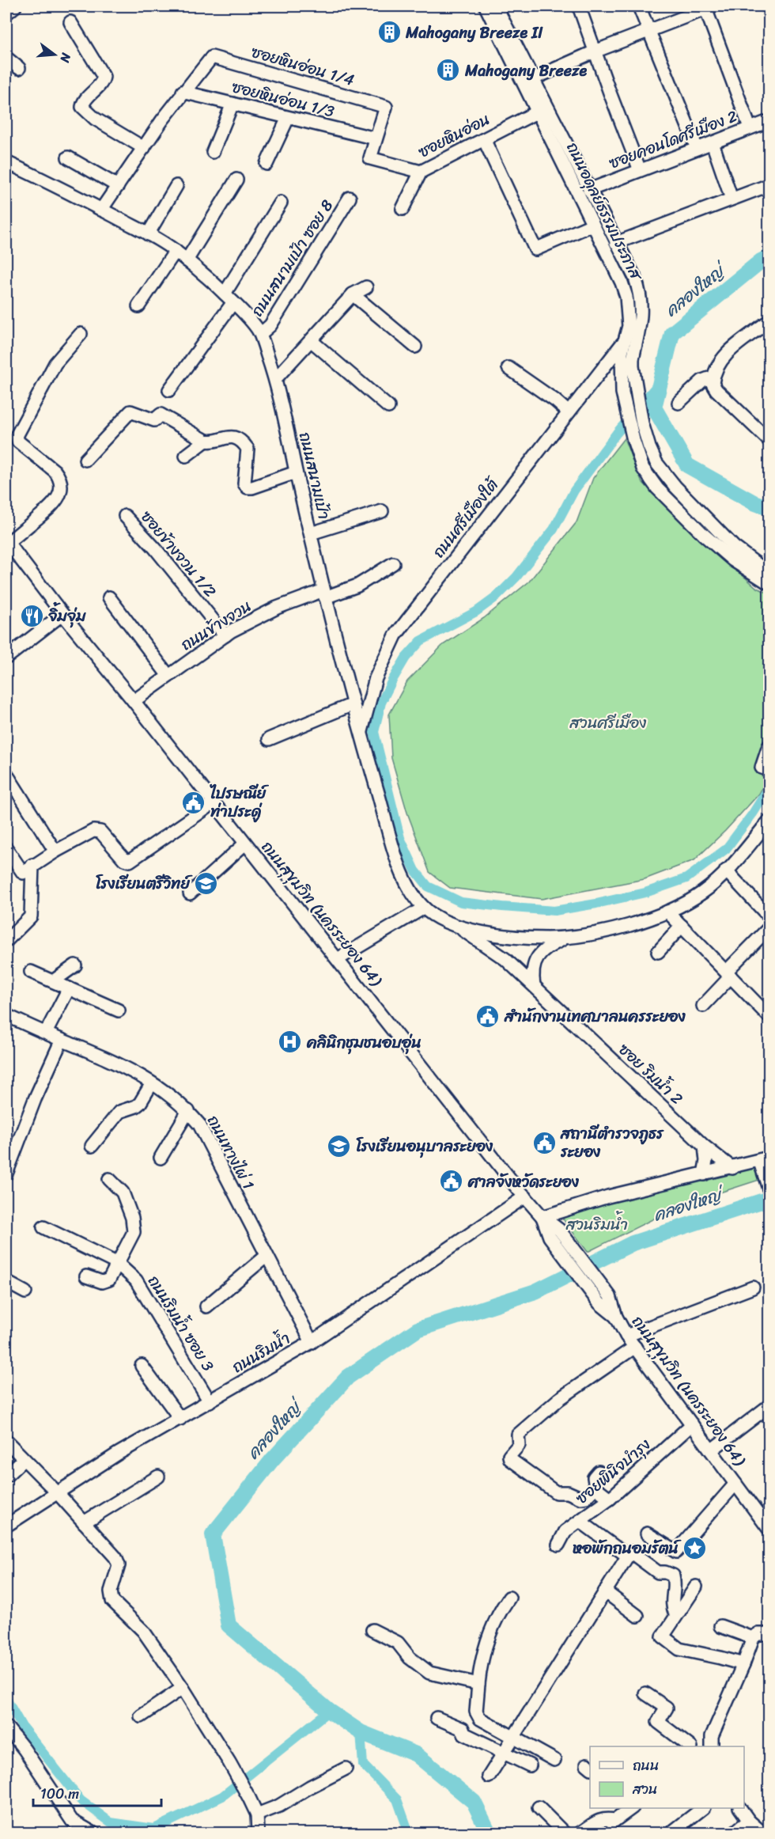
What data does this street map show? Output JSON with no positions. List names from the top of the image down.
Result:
{
  "streets": {
    "street": [
      "ซอยหินอ่อน 1/4",
      "ซอยหินอ่อน 1/3",
      "ซอยหินอ่อน",
      "ซอยคอนโดศรีเมือง 2",
      "ถนนอดุลย์ธรรมประภาส",
      "ถนนสนามเป้า ซอย 8",
      "ถนนสนามเป้า",
      "ถนนศรีเมืองใต้",
      "ซอยข้างจวน 1/2",
      "ถนนข้างจวน",
      "ถนนสุขุมวิท (นครระยอง 64)",
      "ซอย ริมน้ำ 2",
      "ถนนทางไผ่ 1",
      "ถนนริมน้ำ ซอย 3",
      "ถนนริมน้ำ",
      "ซอยพินิจบำรุง"
    ]
  },
  "crossings": [
    ["ซอยหินอ่อน 1/4", "ซอยหินอ่อน 1/3"],
    ["ซอยหินอ่อน 1/4", "ซอยหินอ่อน"],
    ["ซอยหินอ่อน 1/3", "ซอยหินอ่อน"],
    ["ซอยหินอ่อน", "ถนนอดุลย์ธรรมประภาส"],
    ["ซอยคอนโดศรีเมือง 2", "ถนนอดุลย์ธรรมประภาส"],
    ["ถนนอดุลย์ธรรมประภาส", "ถนนศรีเมืองใต้"],
    ["ถนนสนามเป้า ซอย 8", "ถนนสนามเป้า"],
    ["ถนนสนามเป้า", "ถนนศรีเมืองใต้"],
    ["ถนนสนามเป้า", "ถนนข้างจวน"],
    ["ซอยข้างจวน 1/2", "ถนนข้างจวน"],
    ["ถนนข้างจวน", "ถนนสุขุมวิท (นครระยอง 64)"],
    ["ถนนสุขุมวิท (นครระยอง 64)", "ถนนริมน้ำ"],
    ["ถนนสุขุมวิท (นครระยอง 64)", "ซอยพินิจบำรุง"],
    ["ถนนทางไผ่ 1", "ถนนริมน้ำ"],
    ["ถนนริมน้ำ ซอย 3", "ถนนริมน้ำ"]
  ],
  "water": ["คลองใหญ่"],
  "parks": ["สวนศรีเมือง", "สวนริมน้ำ"],
  "places": {
    "building": ["Mahogany Breeze II", "Mahogany Breeze"],
    "restaurant": ["จิ้มจุ่ม"],
    "public building": [
      "ไปรษณีย์ ท่าประดู่",
      "สำนักงานเทศบาลนครระยอง",
      "สถานีตำรวจภูธร ระยอง",
      "ศาลจังหวัดระยอง"
    ],
    "school or university": ["โรงเรียนตรีวิทย์", "โรงเรียนอนุบาลระยอง"],
    "hospital": ["คลินิกชุมชนอบอุ่น"],
    "place": ["หอพักถนอมรัตน์"]
  },
  "legend": ["ถนน", "สวน"],
  "scale_bar": "100 m",
  "north": "right"
}
